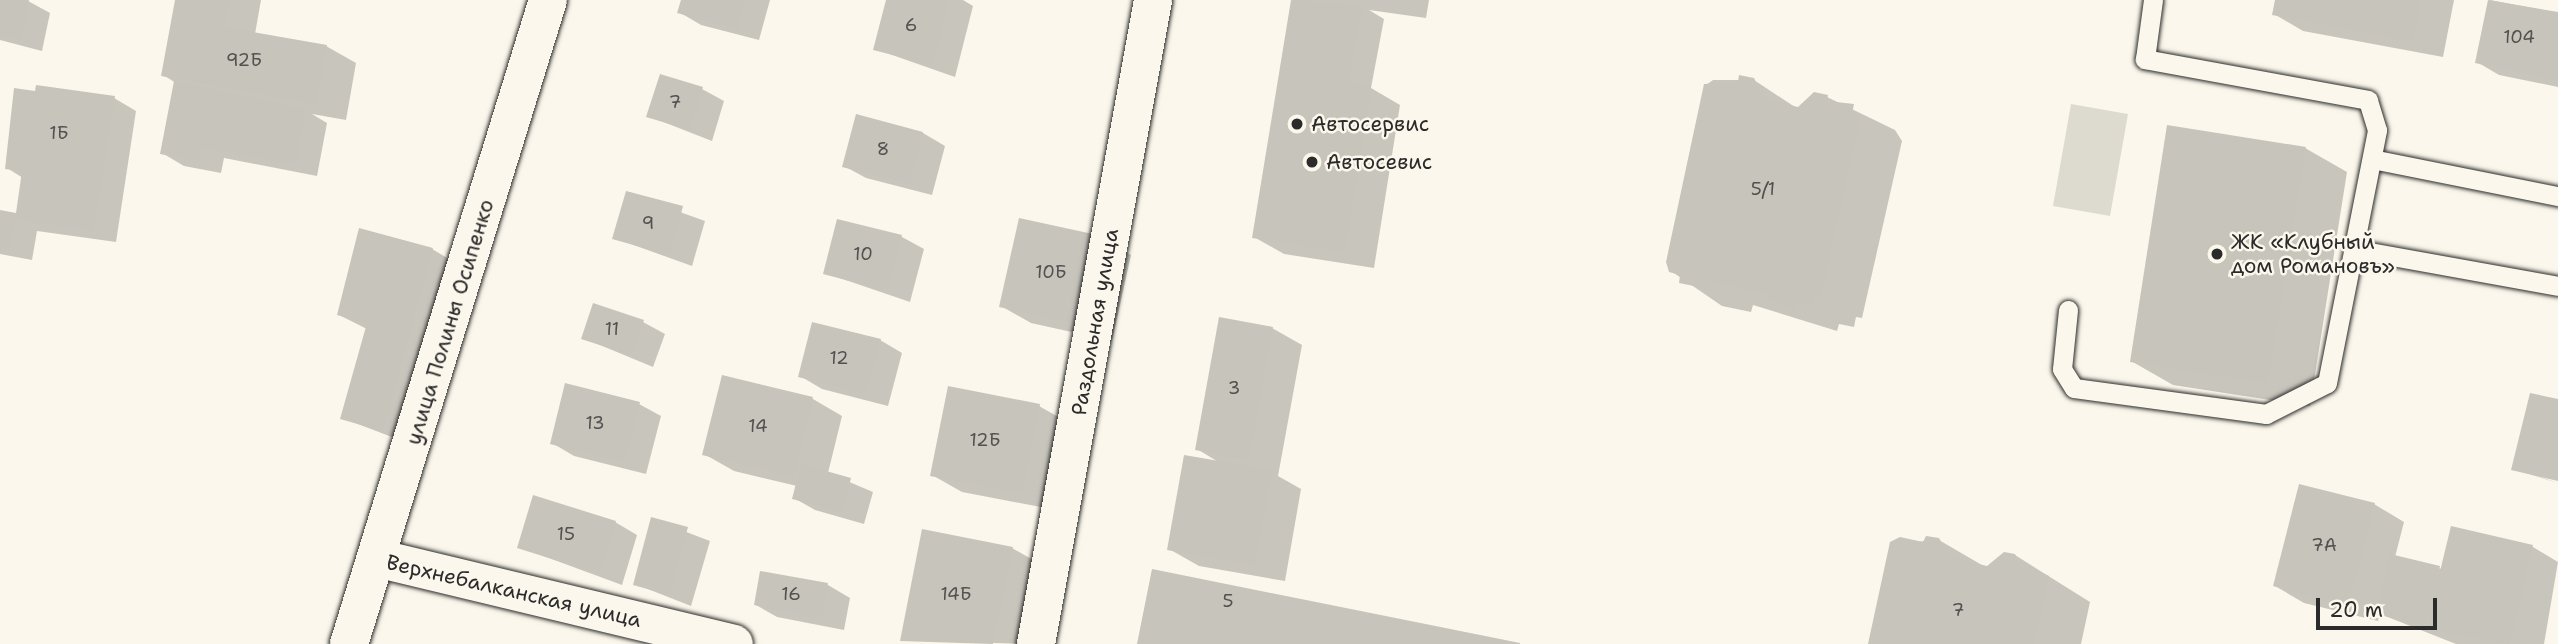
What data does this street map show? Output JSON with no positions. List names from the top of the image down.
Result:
{
  "streets": {
    "street": ["улица Полины Осипенко", "Раздольная улица", "Верхнебалканская улица"]
  },
  "crossings": [
    ["улица Полины Осипенко", "Верхнебалканская улица"]
  ],
  "places": ["Автосервис", "Автосевис", "ЖК «Клубный дом Романовъ»"],
  "house_numbers": [
    "6",
    "104",
    "92Б",
    "7",
    "1Б",
    "8",
    "5/1",
    "9",
    "10",
    "10Б",
    "11",
    "12",
    "3",
    "13",
    "14",
    "12Б",
    "15",
    "7А",
    "16",
    "14Б",
    "5",
    "7"
  ],
  "scale_bar": "20 m"
}
